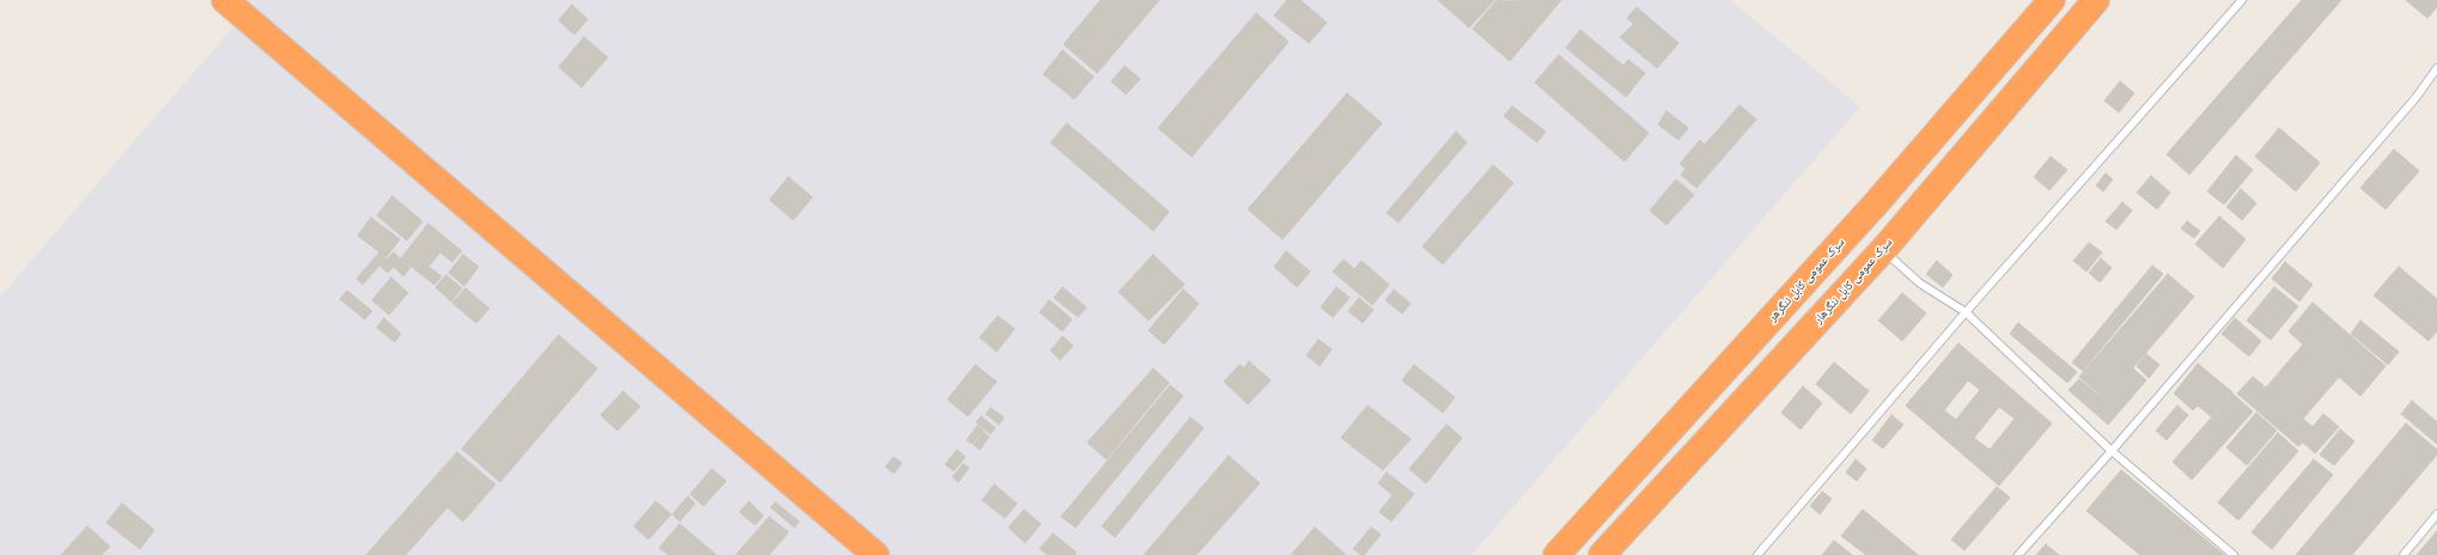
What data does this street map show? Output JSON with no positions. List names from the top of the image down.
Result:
{
  "streets": {
    "highway": ["سرک عمومی کابل ننگرهر", "سرک عمومی کابل ننگرهار"]
  }
}
